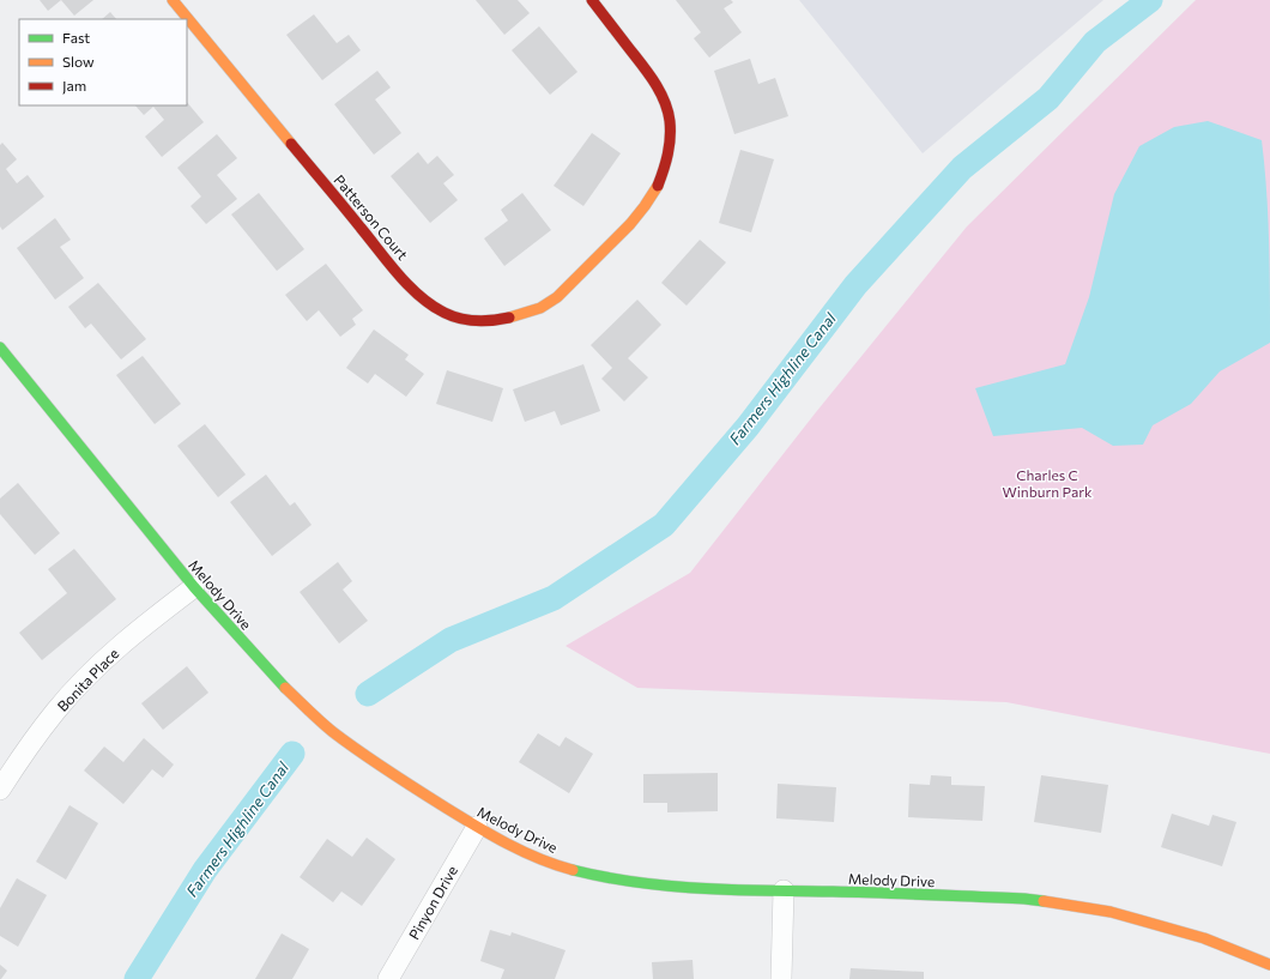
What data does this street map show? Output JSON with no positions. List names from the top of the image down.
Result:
{
  "streets": {
    "street": [
      "Patterson Court",
      "Melody Drive",
      "Bonita Place",
      "Pinyon Drive"
    ]
  },
  "crossings": [
    ["Melody Drive", "Bonita Place"],
    ["Melody Drive", "Pinyon Drive"]
  ],
  "water": ["Farmers Highline Canal"],
  "parks": ["Charles C Winburn Park"],
  "legend": ["Fast", "Slow", "Jam"]
}
